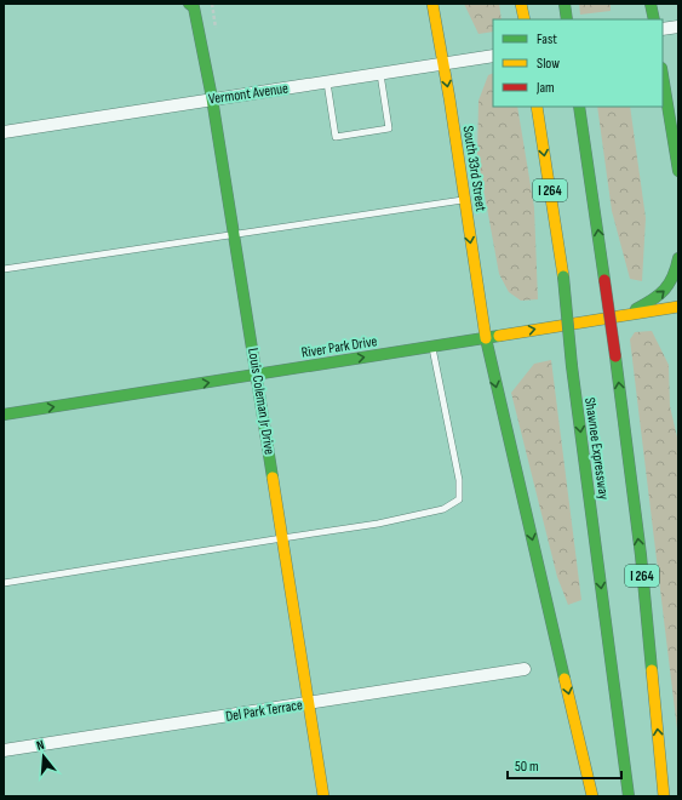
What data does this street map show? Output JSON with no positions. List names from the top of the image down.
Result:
{
  "streets": {
    "main road": [
      "South 33rd Street",
      "I 264",
      "River Park Drive",
      "Louis Coleman Jr Drive",
      "Shawnee Expressway"
    ],
    "street": ["Vermont Avenue", "Del Park Terrace"]
  },
  "crossings": [
    ["Vermont Avenue", "South 33rd Street"],
    ["Vermont Avenue", "Louis Coleman Jr Drive"],
    ["South 33rd Street", "River Park Drive"],
    ["River Park Drive", "Louis Coleman Jr Drive"],
    ["Louis Coleman Jr Drive", "Del Park Terrace"]
  ],
  "one_way": ["South 33rd Street", "River Park Drive"],
  "legend": ["Fast", "Slow", "Jam"],
  "scale_bar": "50 m",
  "north": "top"
}
